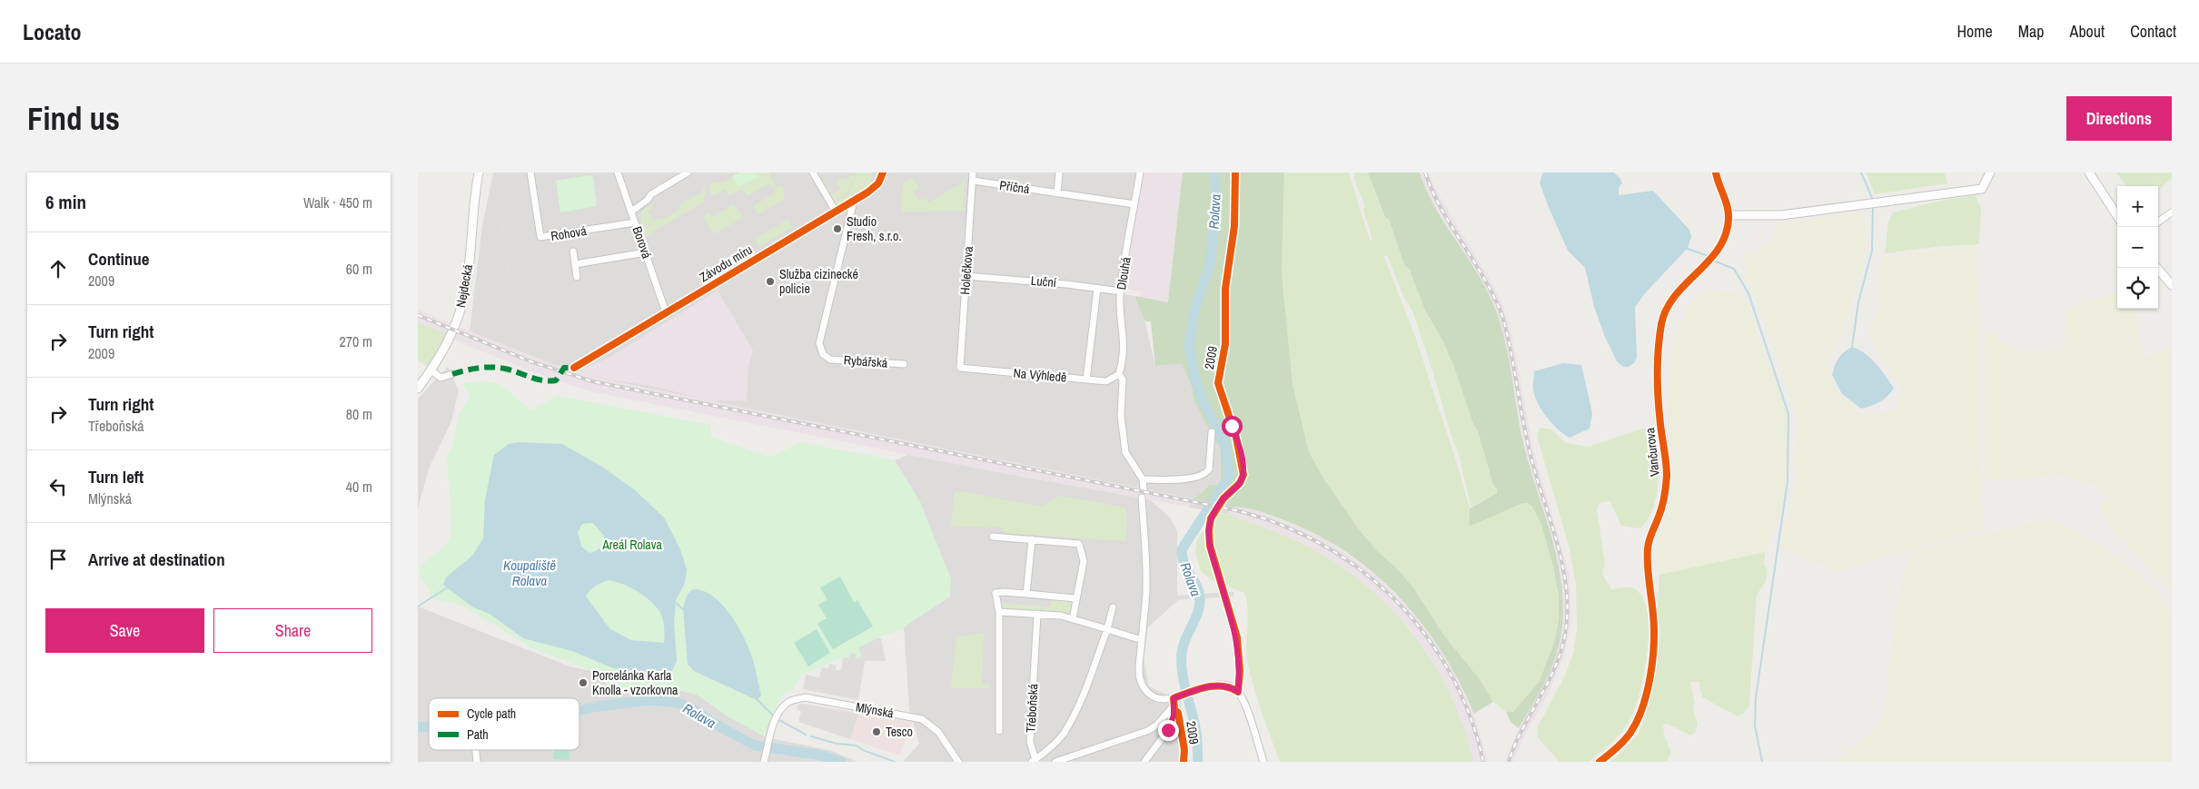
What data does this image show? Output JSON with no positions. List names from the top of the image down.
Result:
{
  "streets": {
    "street": [
      "Příčná",
      "Rohová",
      "Borová",
      "Závodu míru",
      "Holečkova",
      "Dlouhá",
      "Luční",
      "Nejdecká",
      "Rybářská",
      "Na Výhledě",
      "Vančurova",
      "Třeboňská",
      "Mlýnská"
    ],
    "cycle path": ["2009"]
  },
  "crossings": [
    ["Příčná", "Holečkova"],
    ["Příčná", "Dlouhá"],
    ["Rohová", "Borová"],
    ["Borová", "Závodu míru"],
    ["Závodu míru", "Rybářská"],
    ["Holečkova", "Luční"],
    ["Holečkova", "Na Výhledě"],
    ["Dlouhá", "Luční"],
    ["Dlouhá", "Na Výhledě"]
  ],
  "water": ["Rolava", "Koupaliště Rolava"],
  "parks": ["Areál Rolava"],
  "places": [
    "Studio Fresh, s.r.o.",
    "Služba cizinecké policie",
    "Porcelánka Karla Knolla - vzorkovna",
    "Tesco"
  ],
  "legend": ["Cycle path", "Path"],
  "page": {
    "header": "Locato",
    "nav": [
      "Home",
      "Map",
      "About",
      "Contact"
    ],
    "buttons": [
      "Directions",
      ["Save", "Share"]
    ],
    "title": "Find us",
    "heading": ["6 min", "Walk · 450 m"],
    "map_buttons": ["+", "−"],
    "list": [
      ["Continue", "2009", "60 m"],
      ["Turn right", "2009", "270 m"],
      ["Turn right", "Třeboňská", "80 m"],
      ["Turn left", "Mlýnská", "40 m"],
      "Arrive at destination"
    ]
  }
}
